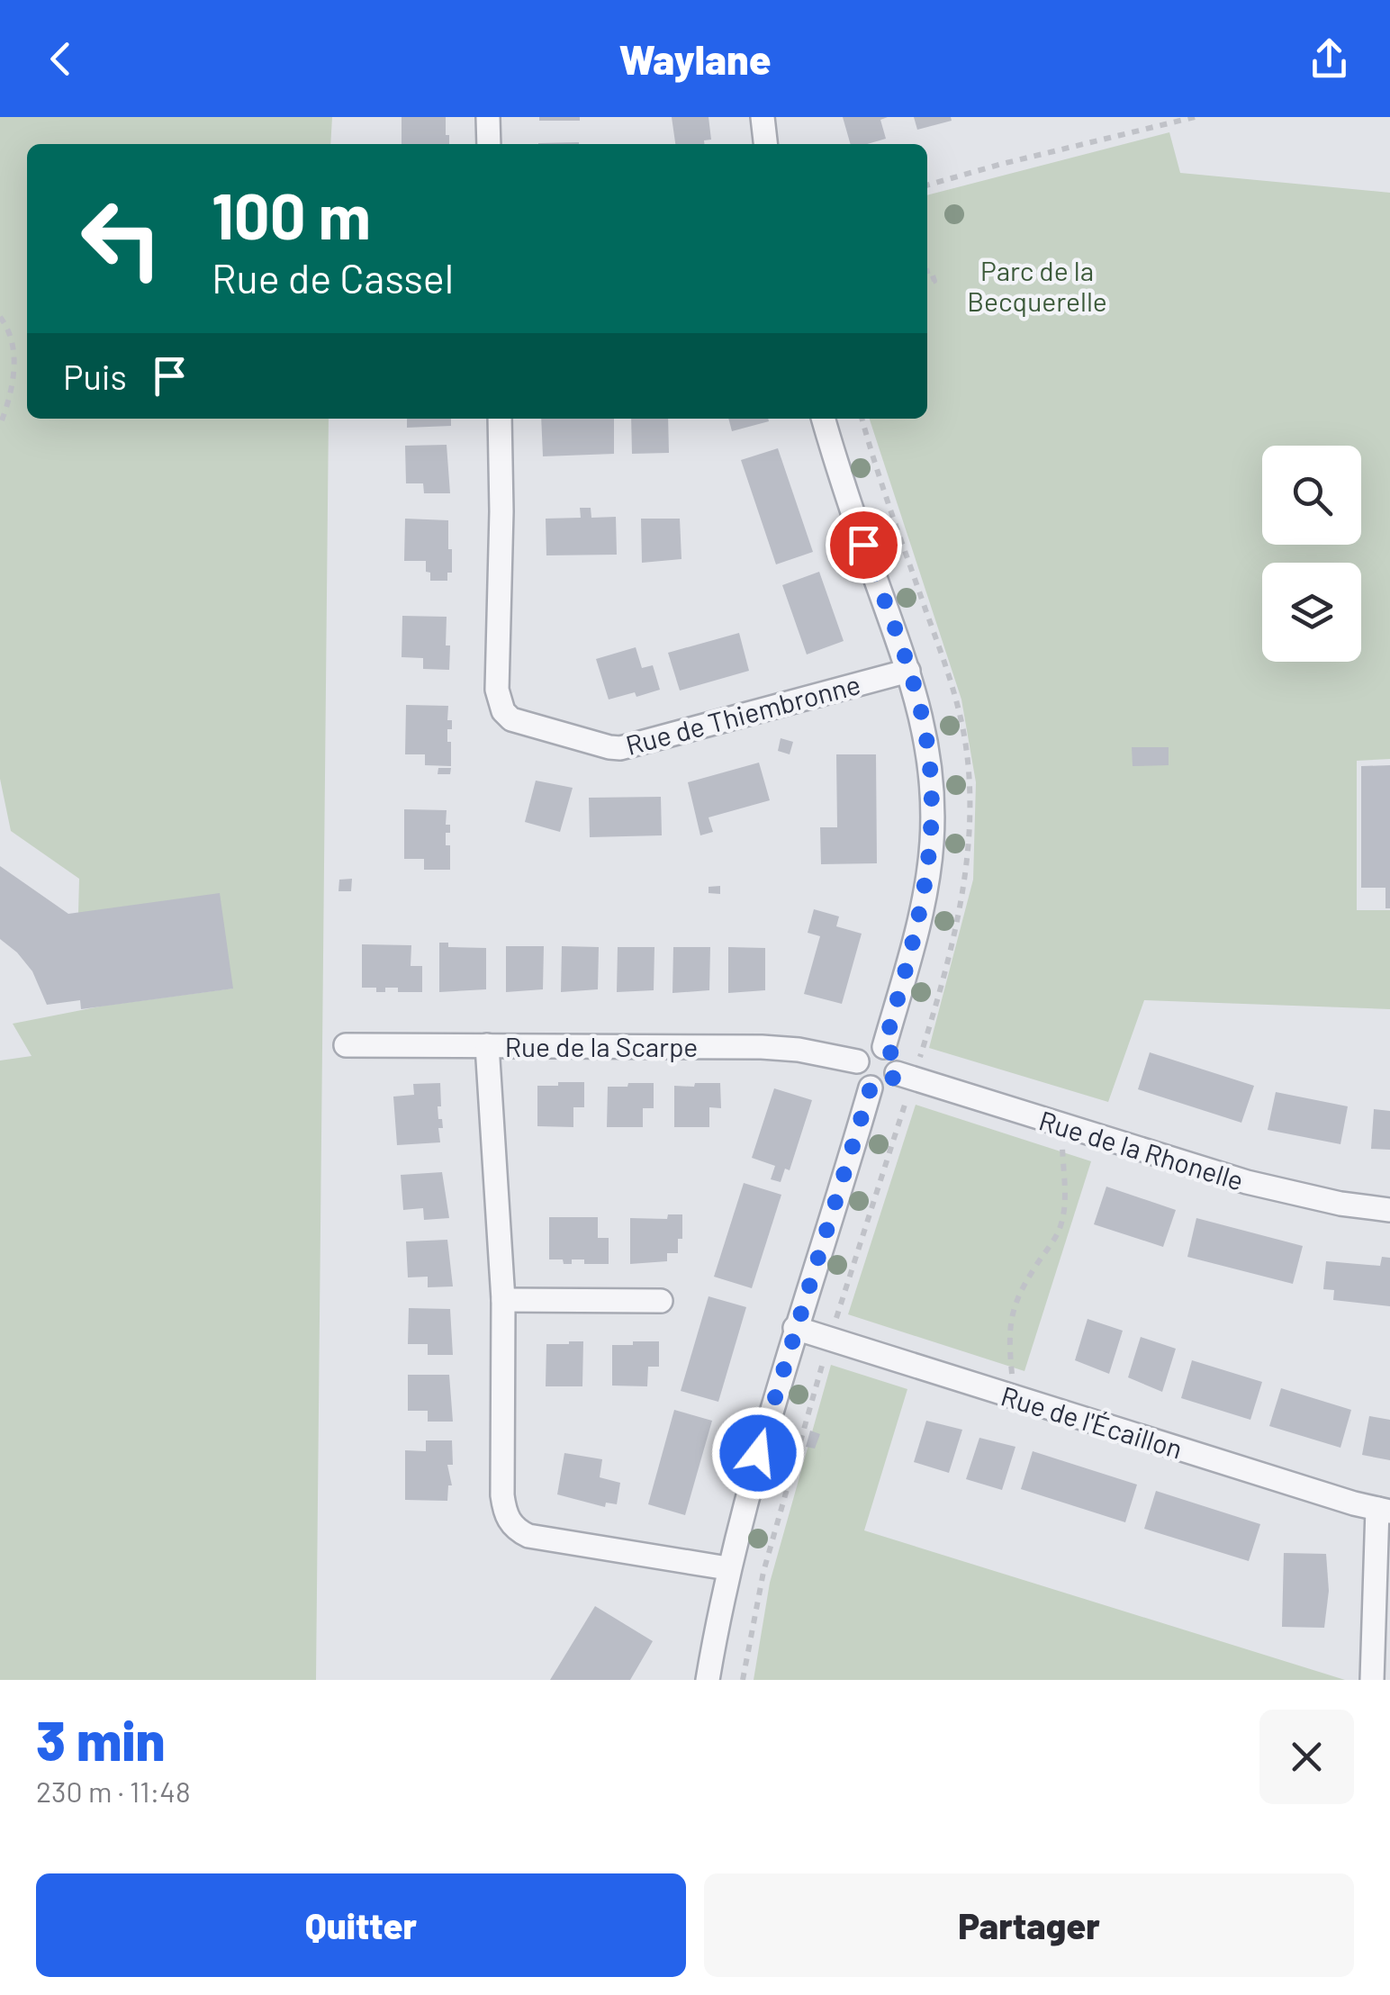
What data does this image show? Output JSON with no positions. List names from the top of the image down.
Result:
{
  "streets": {
    "street": [
      "Rue de Thiembronne",
      "Rue de la Scarpe",
      "Rue de la Rhonelle",
      "Rue de l'Écaillon"
    ]
  },
  "crossings": [
    ["Rue de la Scarpe", "Rue de la Rhonelle"]
  ],
  "parks": ["Parc de la Becquerelle"],
  "page": {
    "header": "Waylane",
    "turn": ["100 m", "Rue de Cassel"],
    "then": "Puis",
    "heading": ["3 min", "230 m · 11:48"],
    "buttons": ["Quitter", "Partager"]
  }
}
